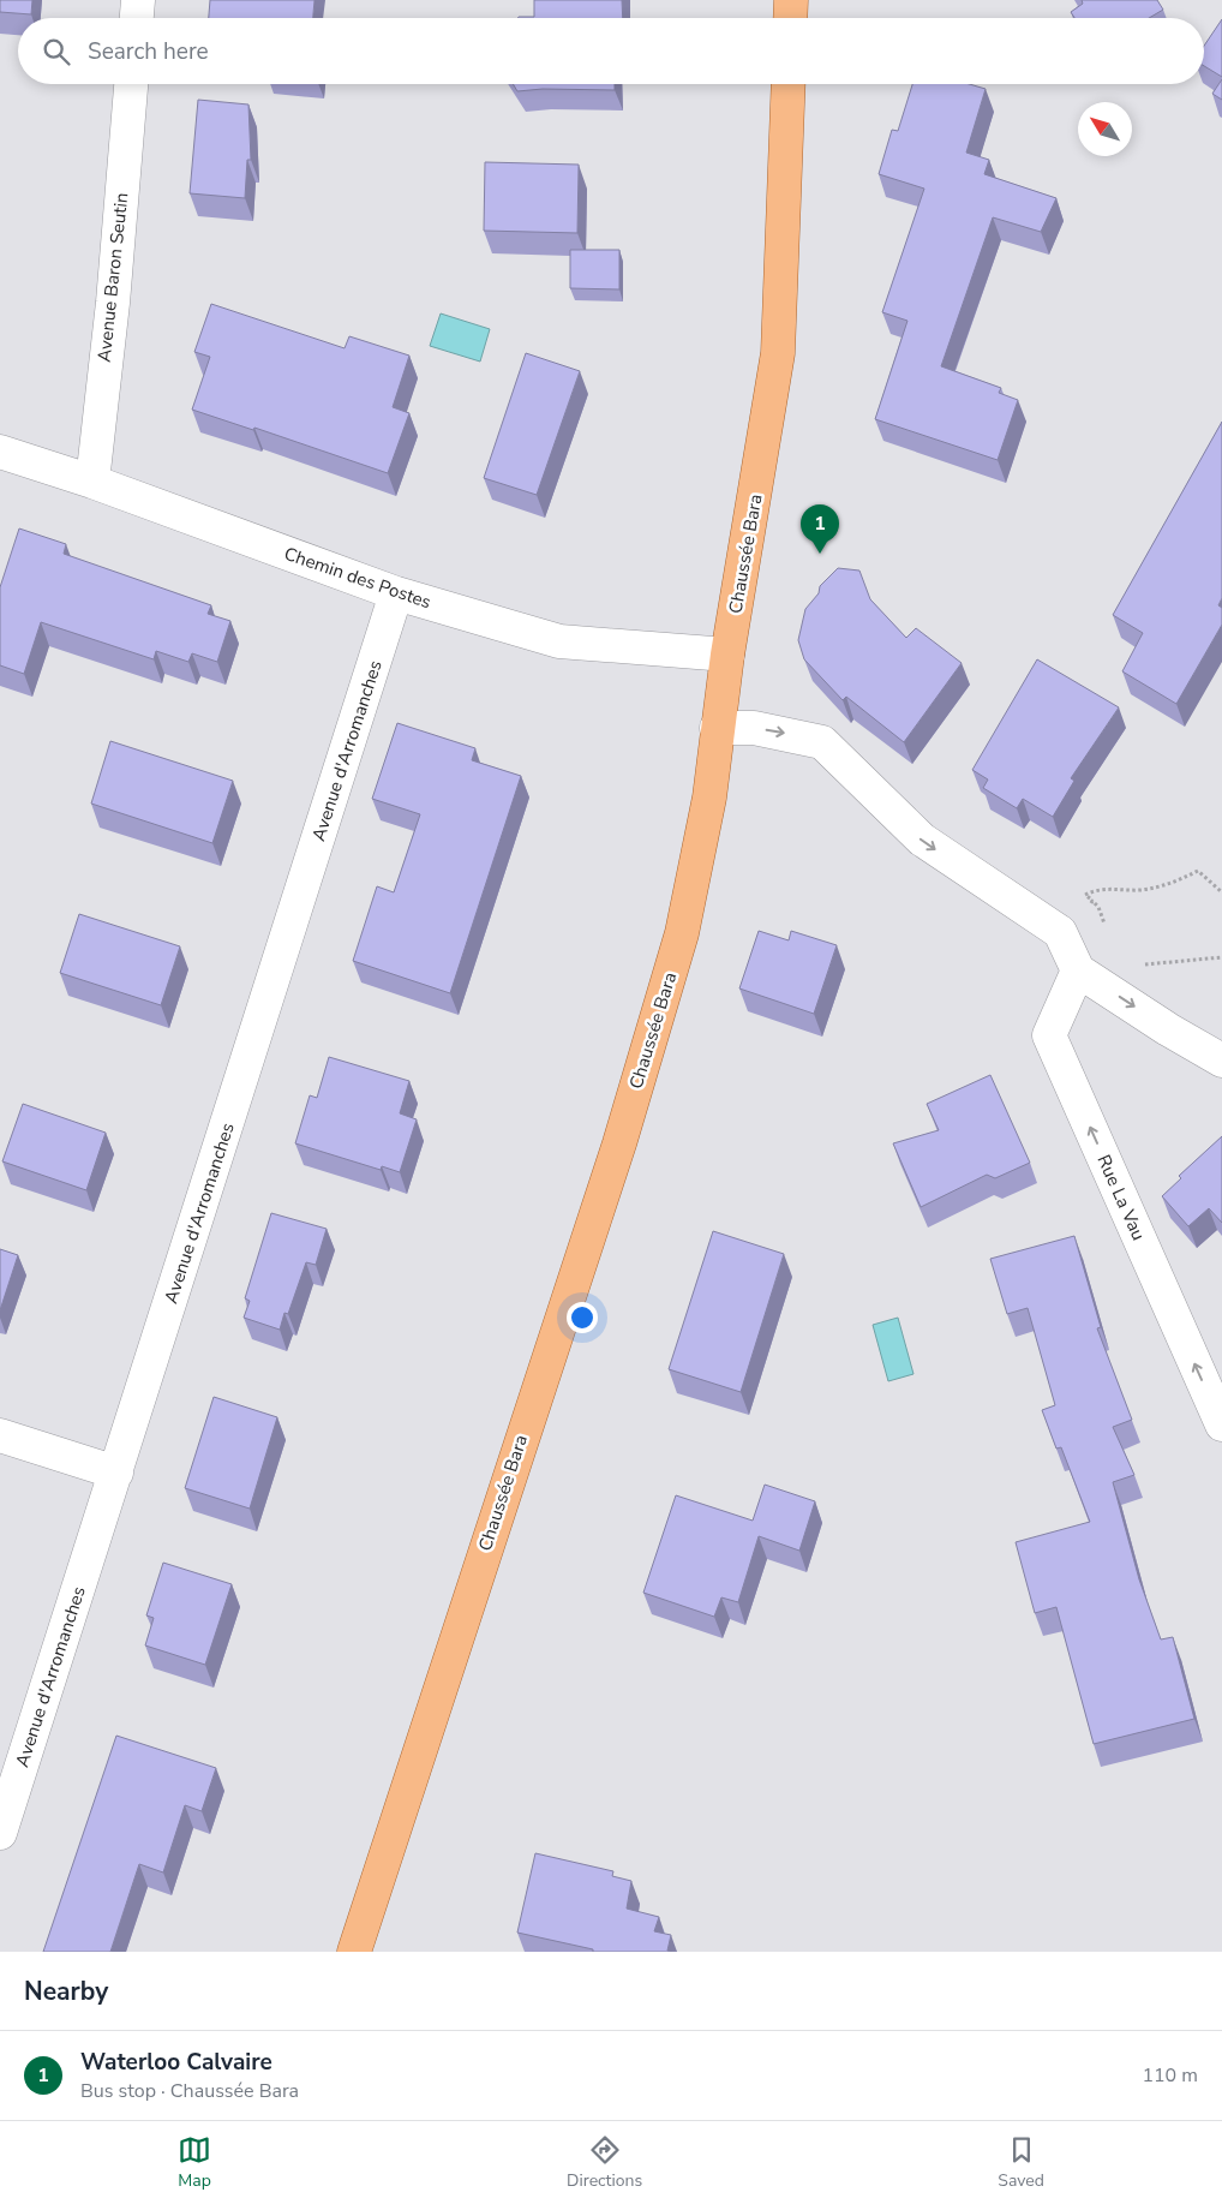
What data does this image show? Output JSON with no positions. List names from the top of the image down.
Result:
{
  "streets": {
    "main road": ["Chaussée Bara"],
    "street": [
      "Avenue Baron Seutin",
      "Chemin des Postes",
      "Avenue d'Arromanches",
      "Rue La Vau"
    ]
  },
  "crossings": [
    ["Avenue Baron Seutin", "Chemin des Postes"],
    ["Chaussée Bara", "Chemin des Postes"],
    ["Chemin des Postes", "Avenue d'Arromanches"]
  ],
  "one_way": ["Rue La Vau"],
  "north": "top left",
  "page": {
    "search": "Search here",
    "pins": "1",
    "heading": "Nearby",
    "list": [
      {
        "mark": "1",
        "name": "Waterloo Calvaire",
        "note": "Bus stop · Chaussée Bara",
        "value": "110 m"
      }
    ],
    "nav": ["Map", "Directions", "Saved"]
  }
}
